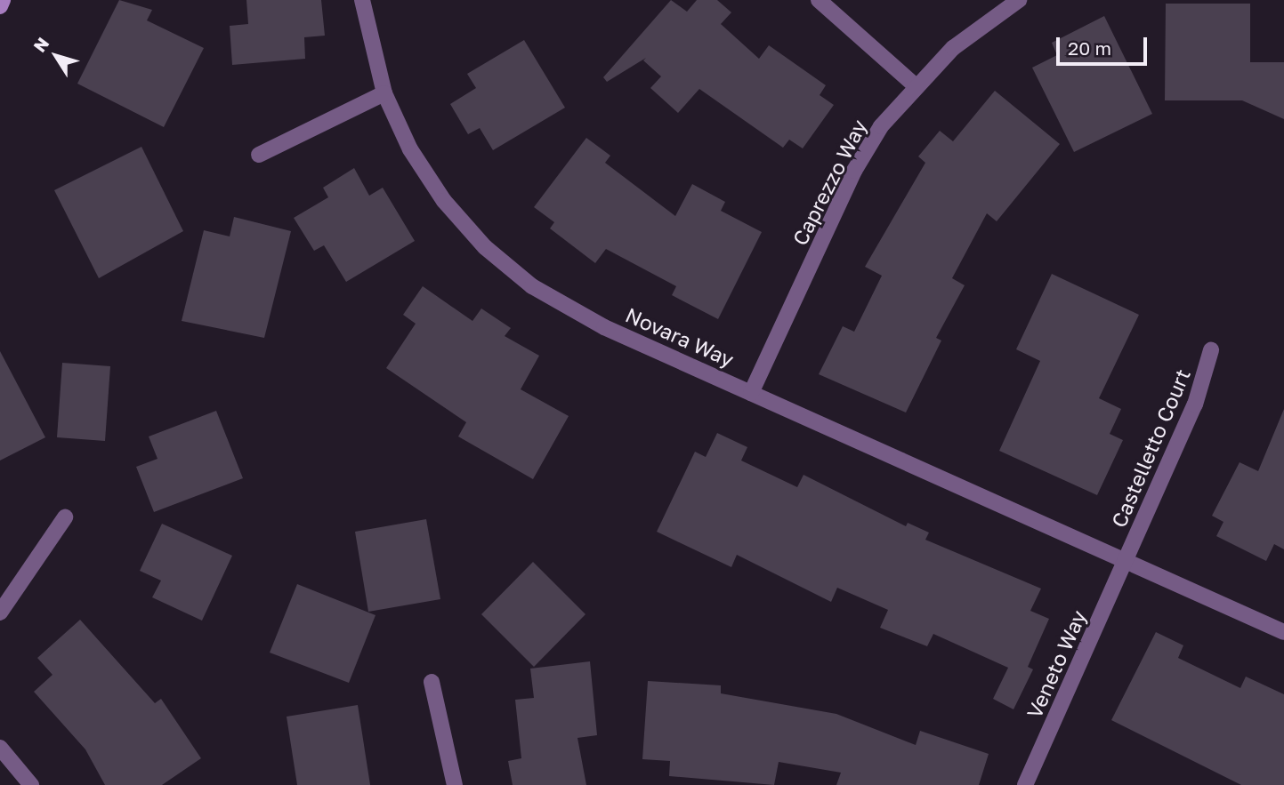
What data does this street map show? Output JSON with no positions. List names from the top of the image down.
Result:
{
  "streets": {
    "street": [
      "Caprezzo Way",
      "Novara Way",
      "Castelletto Court",
      "Veneto Way"
    ]
  },
  "crossings": [
    ["Caprezzo Way", "Novara Way"],
    ["Novara Way", "Castelletto Court"],
    ["Novara Way", "Veneto Way"],
    ["Castelletto Court", "Veneto Way"]
  ],
  "scale_bar": "20 m",
  "north": "top left"
}
